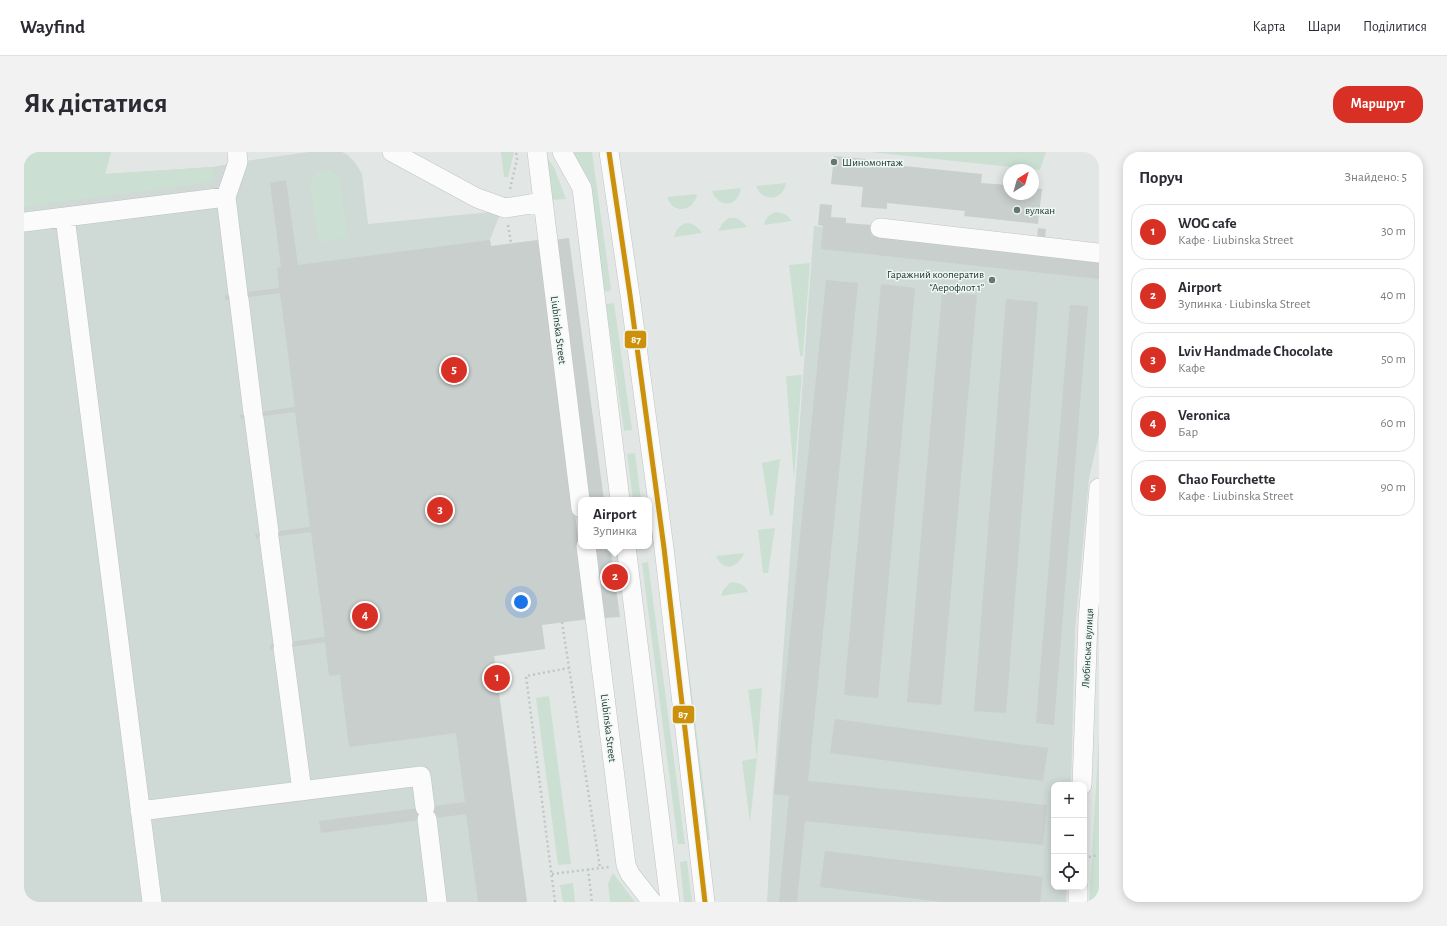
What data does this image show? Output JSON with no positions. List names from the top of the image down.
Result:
{
  "streets": {
    "street": ["Liubinska Street", "Любінська вулиця"]
  },
  "places": ["Шиномонтаж", "вулкан", "Гаражний кооператив “Аерофлот 1”"],
  "lines": ["transit line 87"],
  "north": "top right",
  "page": {
    "header": "Wayfind",
    "nav": ["Карта", "Шари", "Поділитися"],
    "buttons": "Маршрут",
    "title": "Як дістатися",
    "heading": ["Поруч", "Знайдено: 5"],
    "list": [
      {
        "mark": "1",
        "name": "WOG cafe",
        "note": "Кафе · Liubinska Street",
        "value": "30 m"
      },
      {
        "mark": "2",
        "name": "Airport",
        "note": "Зупинка · Liubinska Street",
        "value": "40 m"
      },
      {
        "mark": "3",
        "name": "Lviv Handmade Chocolate",
        "note": "Кафе",
        "value": "50 m"
      },
      {
        "mark": "4",
        "name": "Veronica",
        "note": "Бар",
        "value": "60 m"
      },
      {
        "mark": "5",
        "name": "Chao Fourchette",
        "note": "Кафе · Liubinska Street",
        "value": "90 m"
      }
    ],
    "pins": [
      "5",
      "3",
      "2",
      "4",
      "1"
    ],
    "popup": ["Airport", "Зупинка"],
    "map_buttons": ["+", "−"]
  }
}
